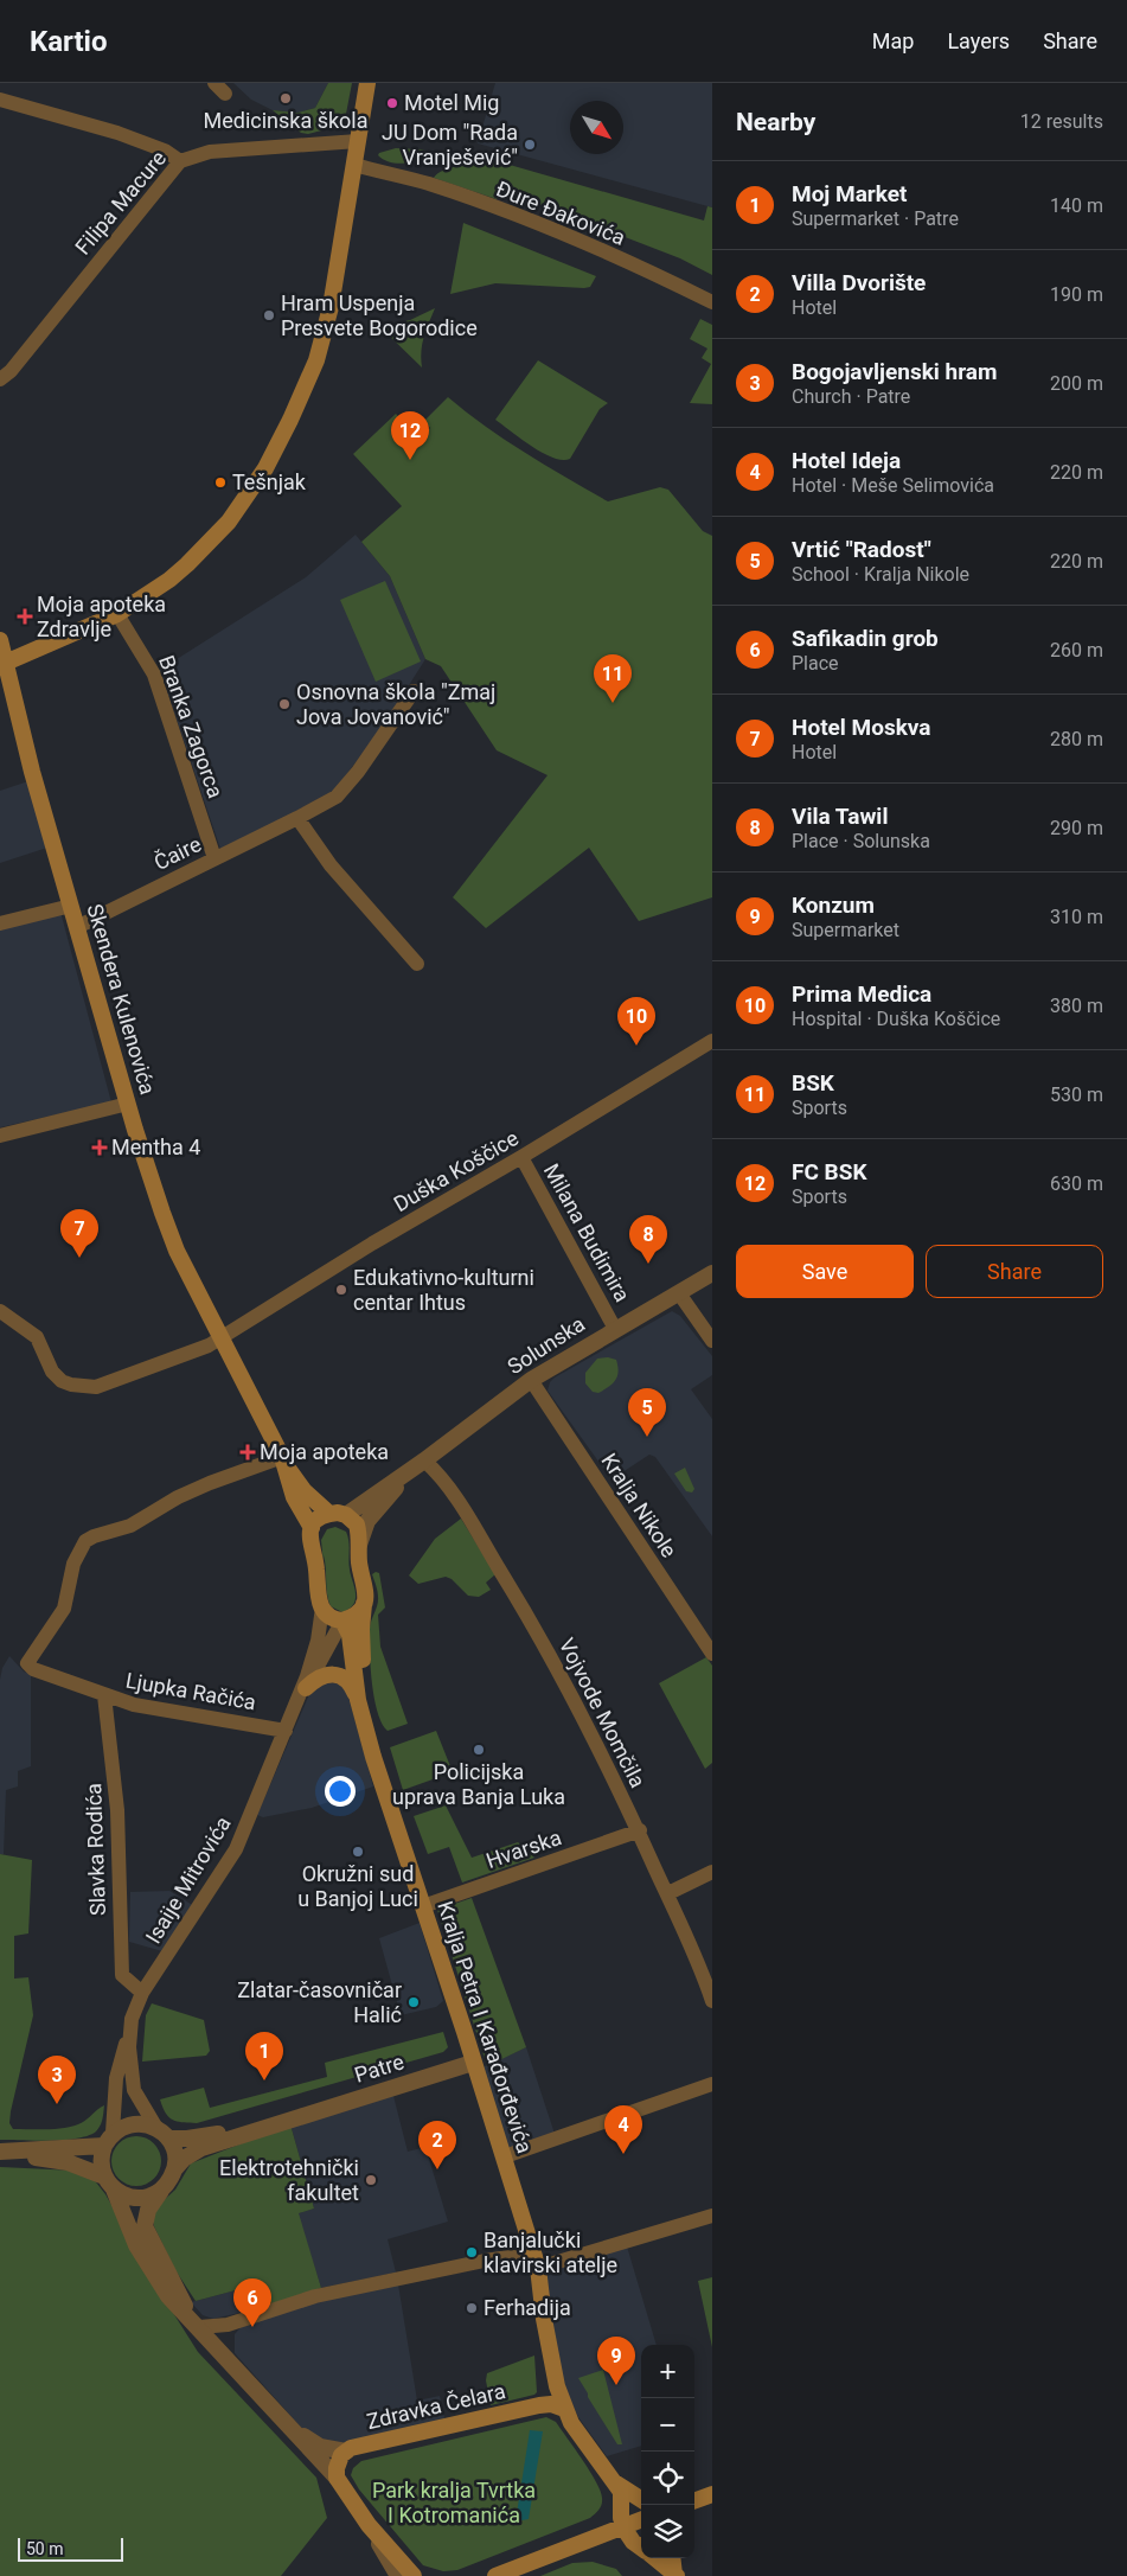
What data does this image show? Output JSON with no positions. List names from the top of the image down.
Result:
{
  "streets": {
    "main road": ["Skendera Kulenovića", "Kralja Petra I Karađorđevića", "Zdravka Čelara"],
    "street": [
      "Filipa Macure",
      "Đure Đakovića",
      "Branka Zagorca",
      "Čaire",
      "Duška Koščice",
      "Milana Budimira",
      "Solunska",
      "Kralja Nikole",
      "Ljupka Račića",
      "Vojvode Momčila",
      "Slavka Rodića",
      "Hvarska",
      "Isaije Mitrovića",
      "Patre"
    ]
  },
  "crossings": [
    ["Branka Zagorca", "Čaire"],
    ["Čaire", "Skendera Kulenovića"],
    ["Skendera Kulenovića", "Duška Koščice"],
    ["Skendera Kulenovića", "Solunska"],
    ["Skendera Kulenovića", "Ljupka Račića"],
    ["Skendera Kulenovića", "Kralja Petra I Karađorđevića"],
    ["Duška Koščice", "Milana Budimira"],
    ["Milana Budimira", "Solunska"],
    ["Solunska", "Kralja Nikole"],
    ["Solunska", "Vojvode Momčila"],
    ["Solunska", "Kralja Petra I Karađorđevića"],
    ["Ljupka Račića", "Slavka Rodića"],
    ["Ljupka Račića", "Isaije Mitrovića"],
    ["Vojvode Momčila", "Hvarska"],
    ["Slavka Rodića", "Isaije Mitrovića"],
    ["Hvarska", "Kralja Petra I Karađorđevića"],
    ["Isaije Mitrovića", "Kralja Petra I Karađorđevića"],
    ["Isaije Mitrovića", "Patre"],
    ["Kralja Petra I Karađorđevića", "Patre"],
    ["Kralja Petra I Karađorđevića", "Zdravka Čelara"]
  ],
  "parks": ["Park kralja Tvrtka I Kotromanića"],
  "places": {
    "other": [
      "Medicinska škola",
      "Motel Mig",
      "JU Dom \"Rada Vranješević\"",
      "Hram Uspenja Presvete Bogorodice",
      "Tešnjak",
      "Osnovna škola \"Zmaj Jova Jovanović\"",
      "Edukativno-kulturni centar Ihtus",
      "Policijska uprava Banja Luka",
      "Okružni sud u Banjoj Luci",
      "Zlatar-časovničar Halić",
      "Elektrotehnički fakultet",
      "Banjalučki klavirski atelje",
      "Ferhadija"
    ],
    "health": ["Moja apoteka Zdravlje", "Mentha 4", "Moja apoteka"]
  },
  "scale_bar": "50 m",
  "north": "bottom right",
  "page": {
    "header": "Kartio",
    "nav": ["Map", "Layers", "Share"],
    "heading": ["Nearby", "12 results"],
    "list": [
      {
        "mark": "1",
        "name": "Moj Market",
        "note": "Supermarket · Patre",
        "value": "140 m"
      },
      {
        "mark": "2",
        "name": "Villa Dvorište",
        "note": "Hotel",
        "value": "190 m"
      },
      {
        "mark": "3",
        "name": "Bogojavljenski hram",
        "note": "Church · Patre",
        "value": "200 m"
      },
      {
        "mark": "4",
        "name": "Hotel Ideja",
        "note": "Hotel · Meše Selimovića",
        "value": "220 m"
      },
      {
        "mark": "5",
        "name": "Vrtić \"Radost\"",
        "note": "School · Kralja Nikole",
        "value": "220 m"
      },
      {
        "mark": "6",
        "name": "Safikadin grob",
        "note": "Place",
        "value": "260 m"
      },
      {
        "mark": "7",
        "name": "Hotel Moskva",
        "note": "Hotel",
        "value": "280 m"
      },
      {
        "mark": "8",
        "name": "Vila Tawil",
        "note": "Place · Solunska",
        "value": "290 m"
      },
      {
        "mark": "9",
        "name": "Konzum",
        "note": "Supermarket",
        "value": "310 m"
      },
      {
        "mark": "10",
        "name": "Prima Medica",
        "note": "Hospital · Duška Koščice",
        "value": "380 m"
      },
      {
        "mark": "11",
        "name": "BSK",
        "note": "Sports",
        "value": "530 m"
      },
      {
        "mark": "12",
        "name": "FC BSK",
        "note": "Sports",
        "value": "630 m"
      }
    ],
    "pins": [
      "12",
      "11",
      "10",
      "7",
      "8",
      "5",
      "1",
      "3",
      "4",
      "2",
      "6",
      "9"
    ],
    "buttons": ["Save", "Share"],
    "map_buttons": ["+", "−"],
    "scale": "50 m"
  }
}
